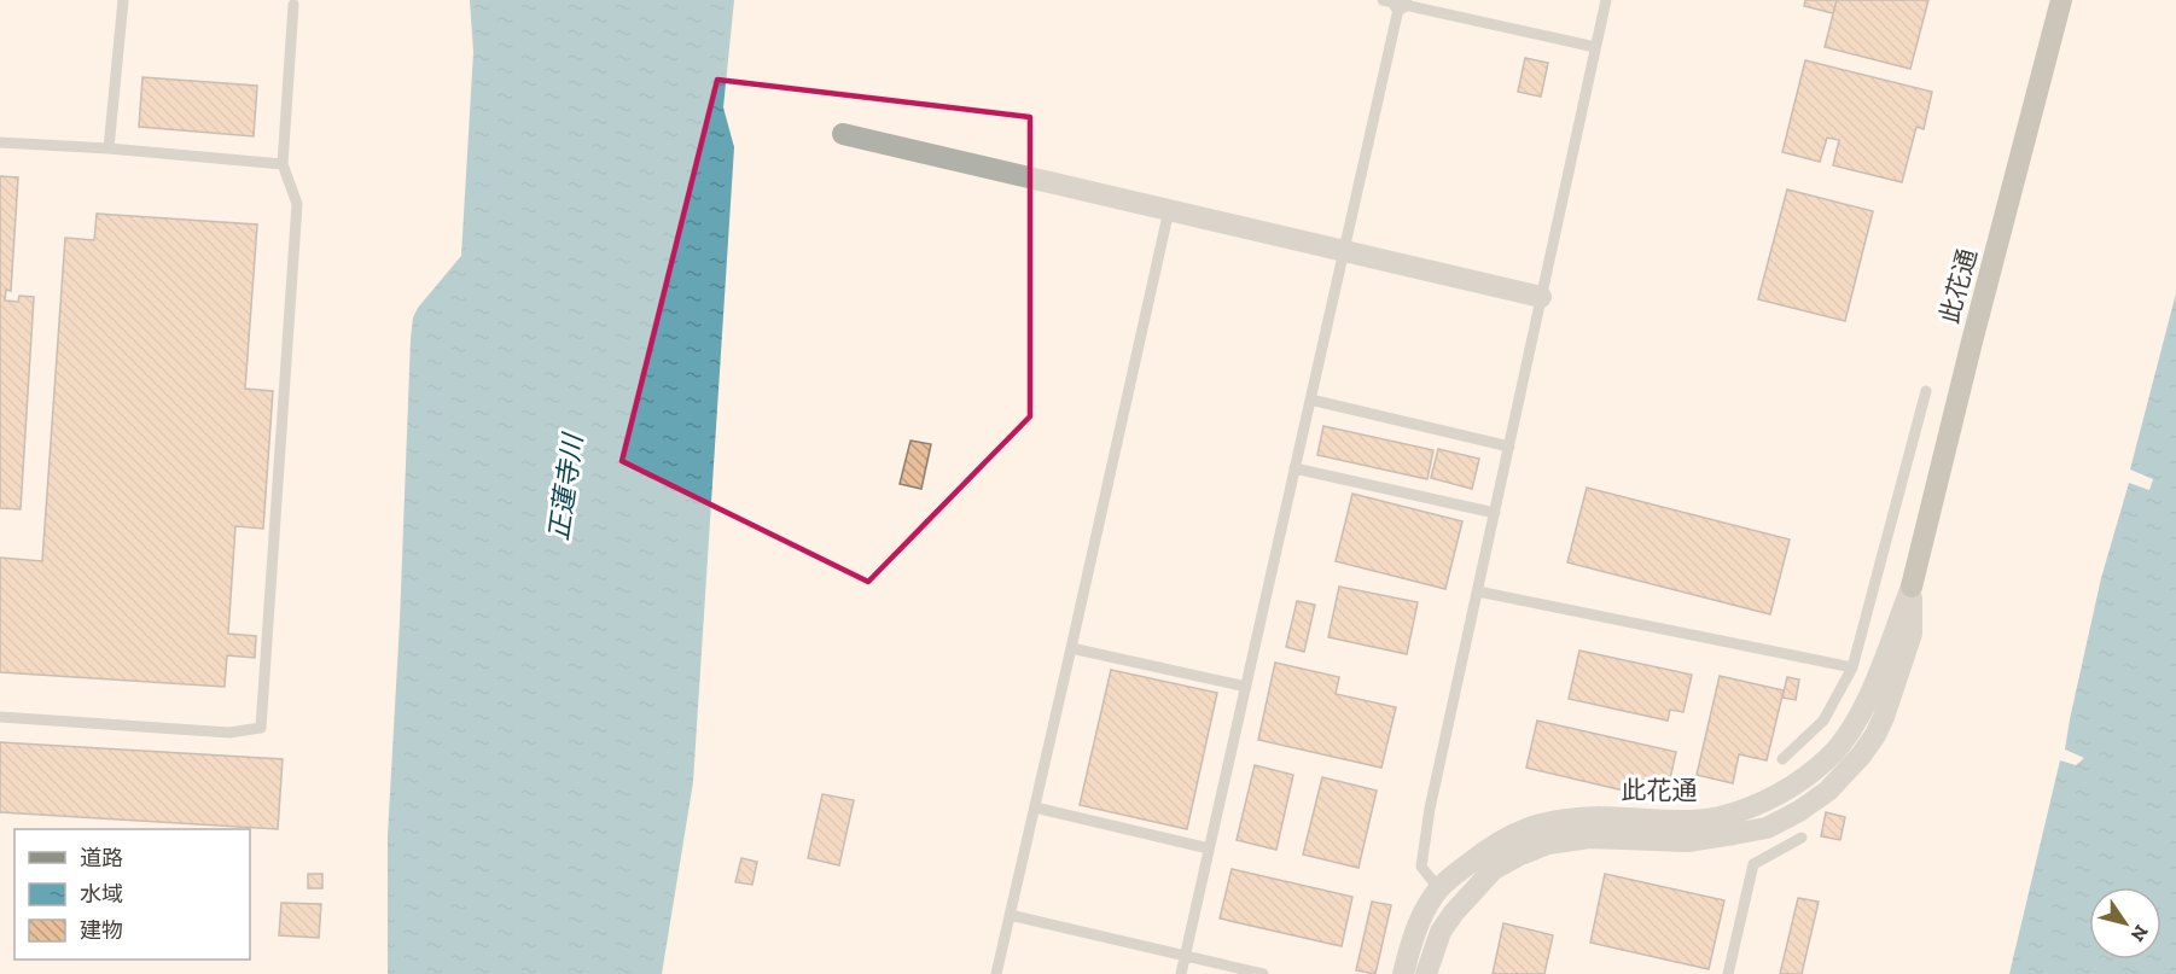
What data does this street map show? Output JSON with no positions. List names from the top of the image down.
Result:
{
  "streets": {
    "street": ["此花通"]
  },
  "water": ["正蓮寺川"],
  "legend": ["道路", "水域", "建物"],
  "north": "bottom right"
}
